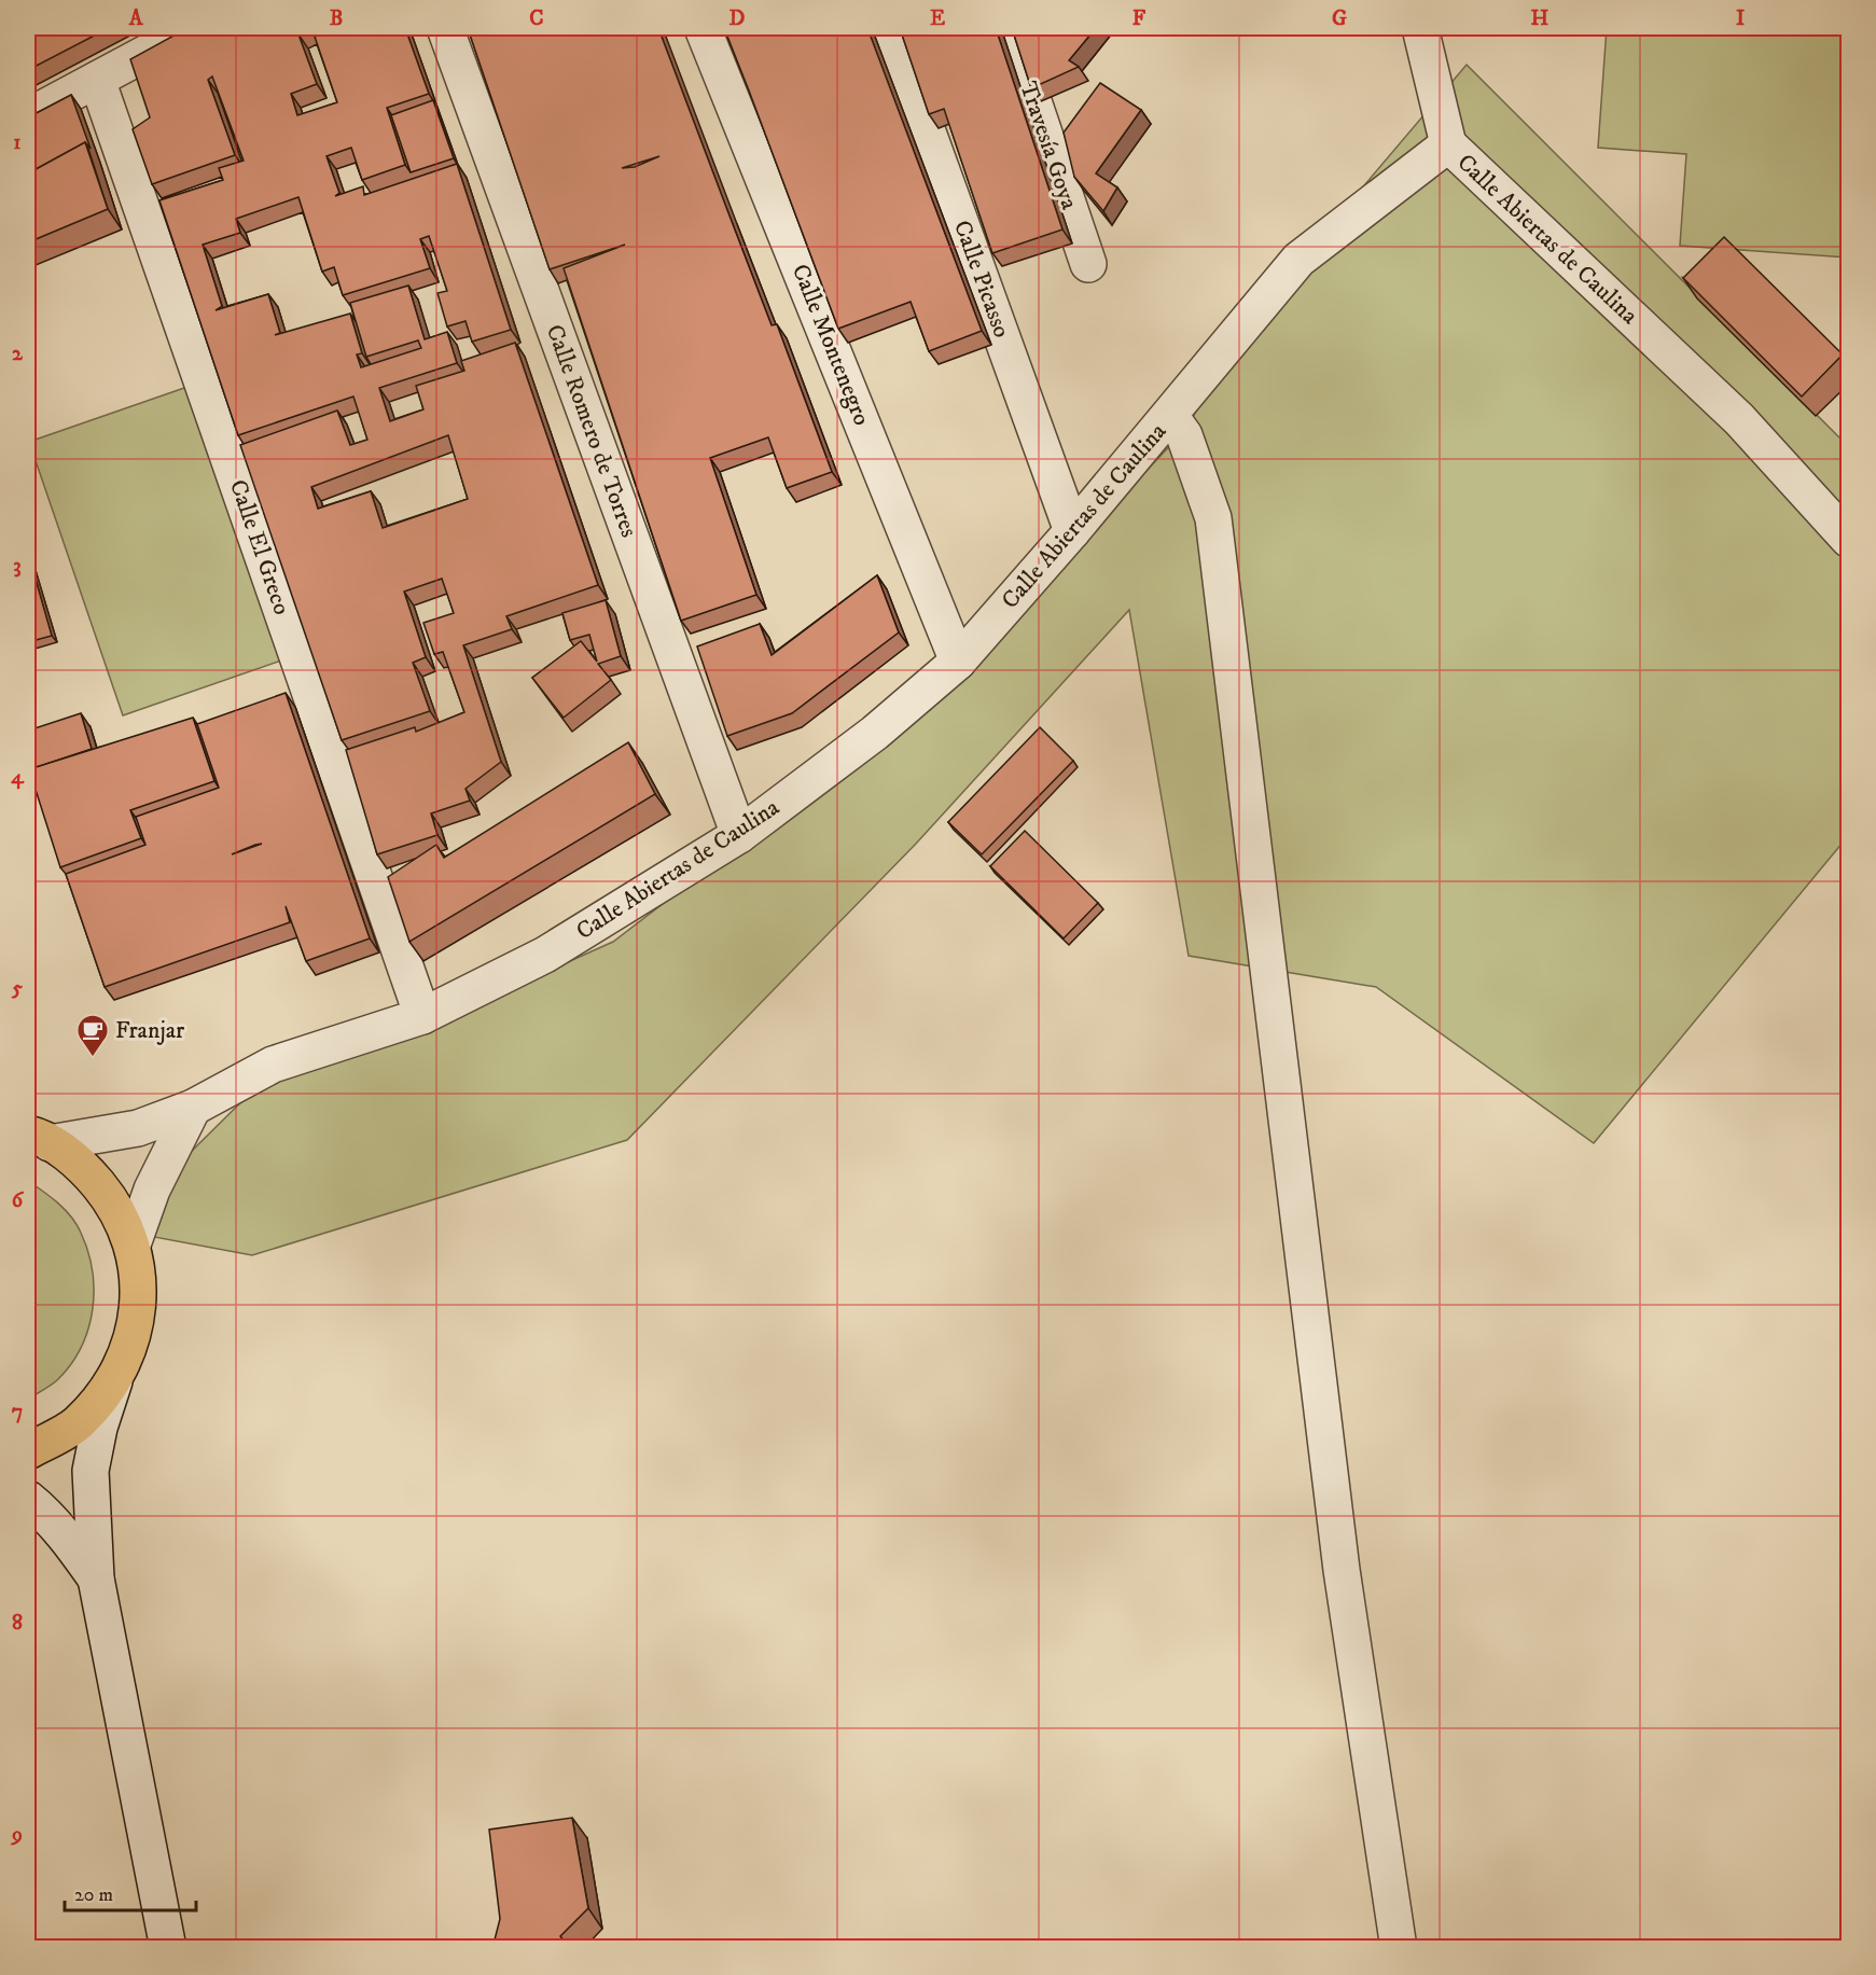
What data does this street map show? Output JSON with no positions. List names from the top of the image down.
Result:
{
  "streets": {
    "street": [
      "Travesía Goya",
      "Calle Abiertas de Caulina",
      "Calle Picasso",
      "Calle Montenegro",
      "Calle Romero de Torres",
      "Calle El Greco"
    ]
  },
  "crossings": [
    ["Calle Abiertas de Caulina", "Calle Picasso"],
    ["Calle Abiertas de Caulina", "Calle Montenegro"],
    ["Calle Abiertas de Caulina", "Calle Romero de Torres"],
    ["Calle Abiertas de Caulina", "Calle El Greco"]
  ],
  "places": {
    "cafe": ["Franjar"]
  },
  "scale_bar": "20 m",
  "grid": {
    "columns": [
      "A",
      "B",
      "C",
      "D",
      "E",
      "F",
      "G",
      "H",
      "I"
    ],
    "rows": [
      "1",
      "2",
      "3",
      "4",
      "5",
      "6",
      "7",
      "8",
      "9"
    ]
  }
}
